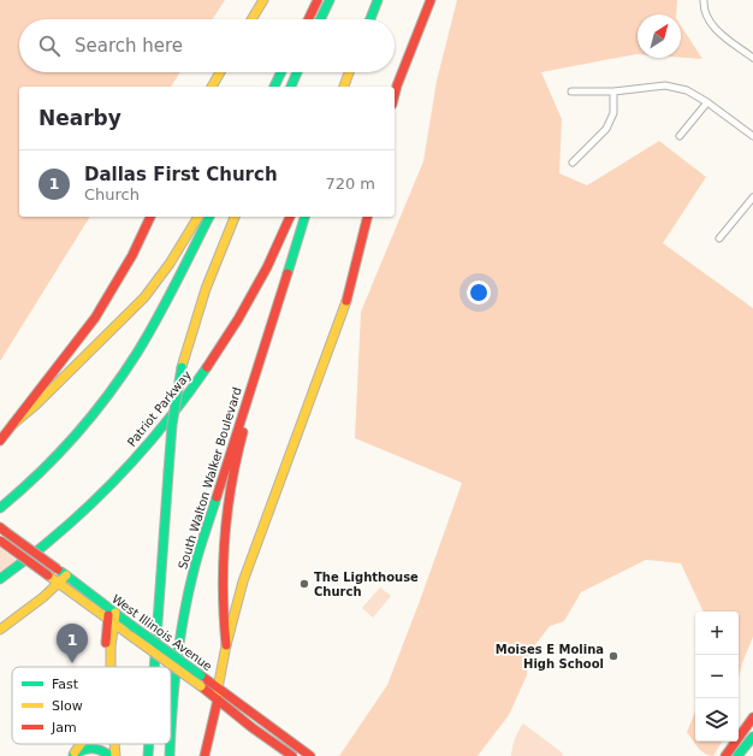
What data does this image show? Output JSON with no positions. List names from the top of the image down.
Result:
{
  "streets": {
    "main road": ["Patriot Parkway", "South Walton Walker Boulevard", "West Illinois Avenue"]
  },
  "places": ["The Lighthouse Church", "Moises E Molina High School"],
  "legend": ["Fast", "Slow", "Jam"],
  "north": "top right",
  "page": {
    "search": "Search here",
    "heading": "Nearby",
    "list": [
      {
        "mark": "1",
        "name": "Dallas First Church",
        "note": "Church",
        "value": "720 m"
      }
    ],
    "map_buttons": ["+", "−"],
    "pins": "1"
  }
}
